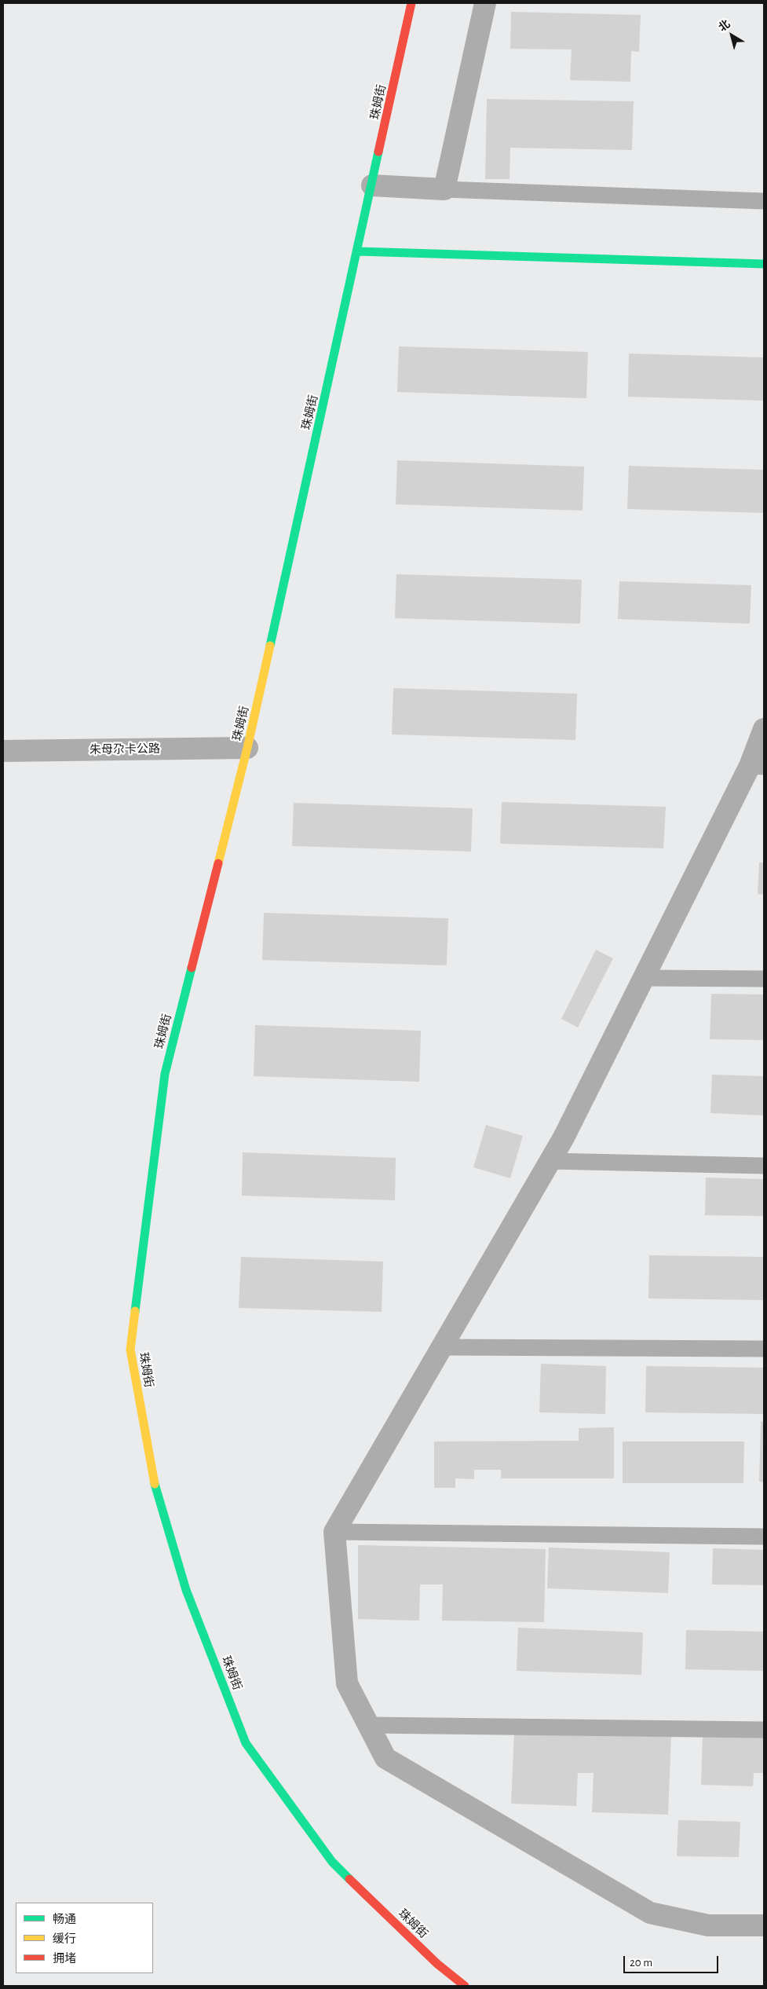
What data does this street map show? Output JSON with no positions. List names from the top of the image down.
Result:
{
  "streets": {
    "main road": ["珠姆街"],
    "street": ["朱母尕卡公路"]
  },
  "crossings": [
    ["珠姆街", "朱母尕卡公路"]
  ],
  "legend": ["畅通", "缓行", "拥堵"],
  "scale_bar": "20 m",
  "north": "top left"
}
